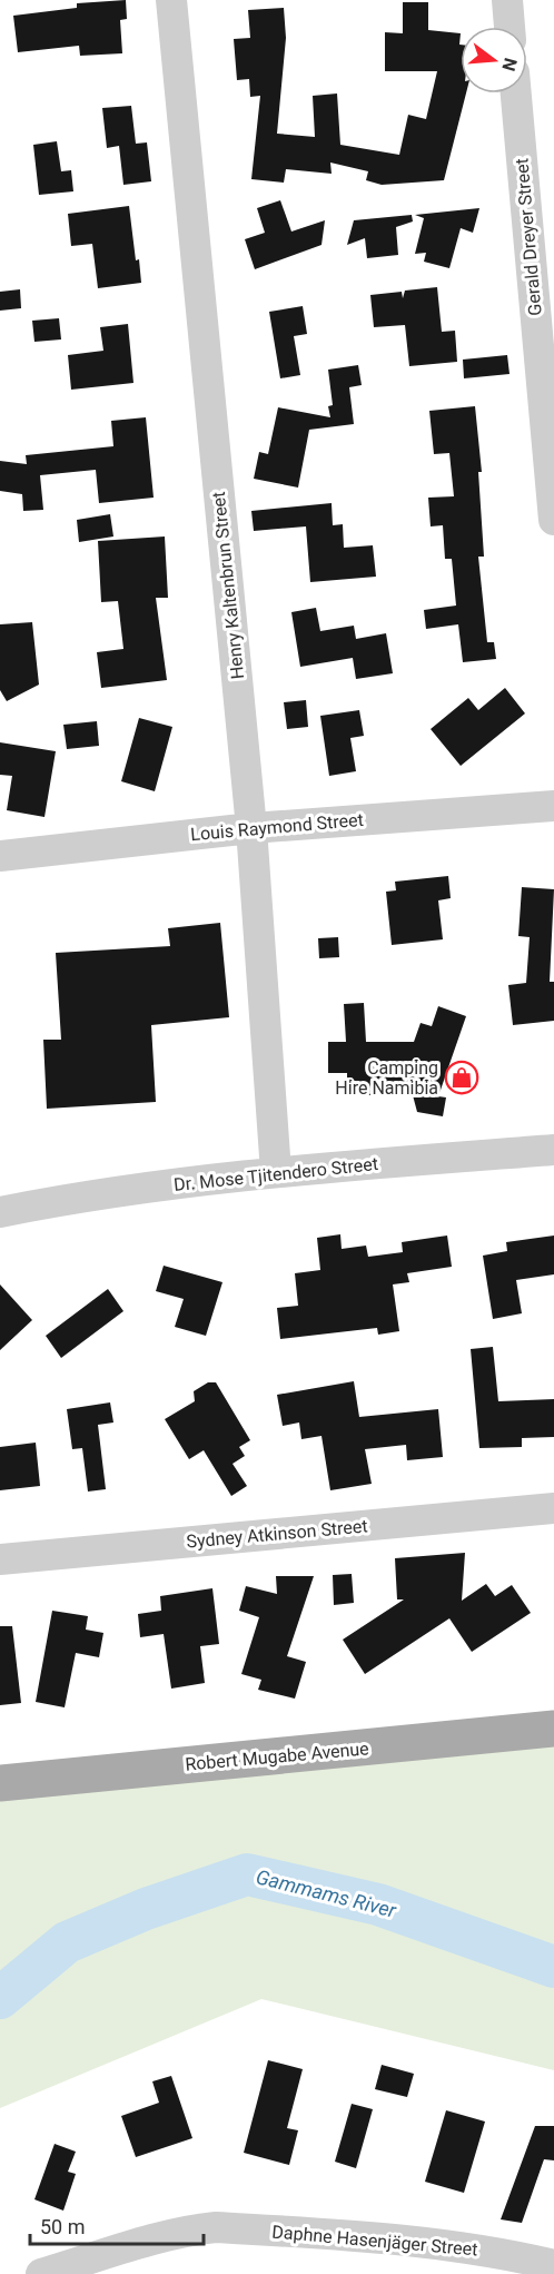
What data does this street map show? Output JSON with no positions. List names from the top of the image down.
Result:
{
  "streets": {
    "main road": ["Robert Mugabe Avenue"],
    "street": [
      "Gerald Dreyer Street",
      "Henry Kaltenbrun Street",
      "Louis Raymond Street",
      "Dr. Mose Tjitendero Street",
      "Sydney Atkinson Street",
      "Daphne Hasenjäger Street"
    ]
  },
  "crossings": [
    ["Henry Kaltenbrun Street", "Louis Raymond Street"],
    ["Henry Kaltenbrun Street", "Dr. Mose Tjitendero Street"]
  ],
  "water": ["Gammams River"],
  "places": {
    "shop": ["Camping Hire Namibia"]
  },
  "scale_bar": "50 m",
  "north": "right"
}
